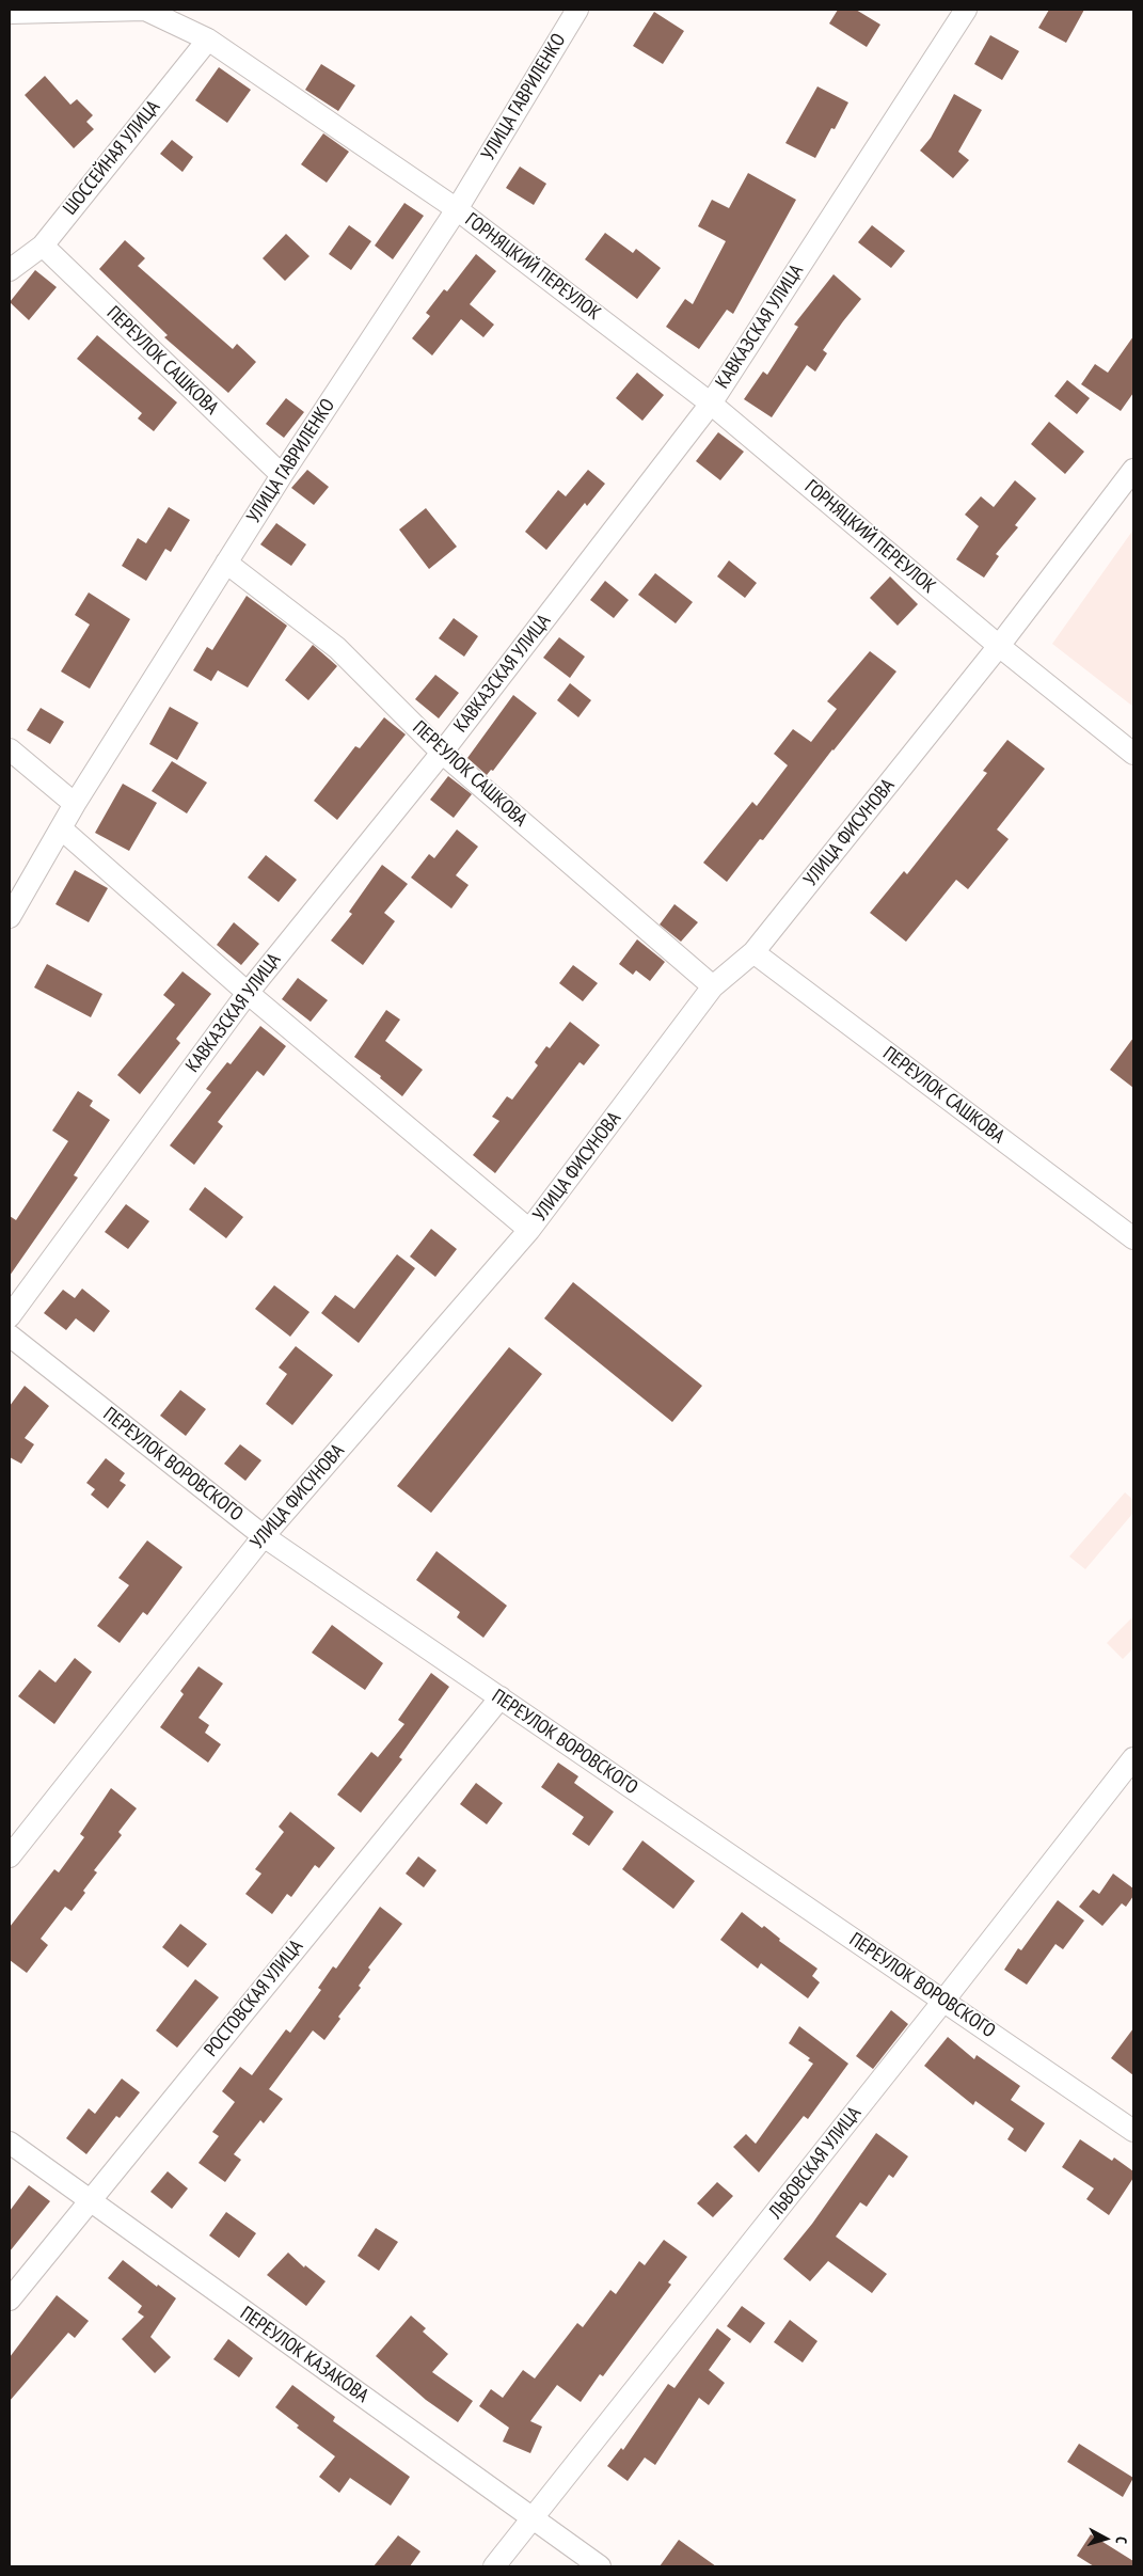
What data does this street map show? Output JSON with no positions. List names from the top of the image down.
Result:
{
  "streets": {
    "street": [
      "УЛИЦА ГАВРИЛЕНКО",
      "ШОССЕЙНАЯ УЛИЦА",
      "ГОРНЯЦКИЙ ПЕРЕУЛОК",
      "КАВКАЗСКАЯ УЛИЦА",
      "ПЕРЕУЛОК САШКОВА",
      "УЛИЦА ФИСУНОВА",
      "ПЕРЕУЛОК ВОРОВСКОГО",
      "РОСТОВСКАЯ УЛИЦА",
      "ЛЬВОВСКАЯ УЛИЦА",
      "ПЕРЕУЛОК КАЗАКОВА"
    ]
  },
  "crossings": [
    ["УЛИЦА ГАВРИЛЕНКО", "ГОРНЯЦКИЙ ПЕРЕУЛОК"],
    ["УЛИЦА ГАВРИЛЕНКО", "ПЕРЕУЛОК САШКОВА"],
    ["ШОССЕЙНАЯ УЛИЦА", "ГОРНЯЦКИЙ ПЕРЕУЛОК"],
    ["ШОССЕЙНАЯ УЛИЦА", "ПЕРЕУЛОК САШКОВА"],
    ["ГОРНЯЦКИЙ ПЕРЕУЛОК", "КАВКАЗСКАЯ УЛИЦА"],
    ["ГОРНЯЦКИЙ ПЕРЕУЛОК", "УЛИЦА ФИСУНОВА"],
    ["КАВКАЗСКАЯ УЛИЦА", "ПЕРЕУЛОК САШКОВА"],
    ["ПЕРЕУЛОК САШКОВА", "УЛИЦА ФИСУНОВА"],
    ["УЛИЦА ФИСУНОВА", "ПЕРЕУЛОК ВОРОВСКОГО"],
    ["ПЕРЕУЛОК ВОРОВСКОГО", "РОСТОВСКАЯ УЛИЦА"],
    ["ПЕРЕУЛОК ВОРОВСКОГО", "ЛЬВОВСКАЯ УЛИЦА"],
    ["РОСТОВСКАЯ УЛИЦА", "ПЕРЕУЛОК КАЗАКОВА"],
    ["ЛЬВОВСКАЯ УЛИЦА", "ПЕРЕУЛОК КАЗАКОВА"]
  ],
  "north": "right"
}
